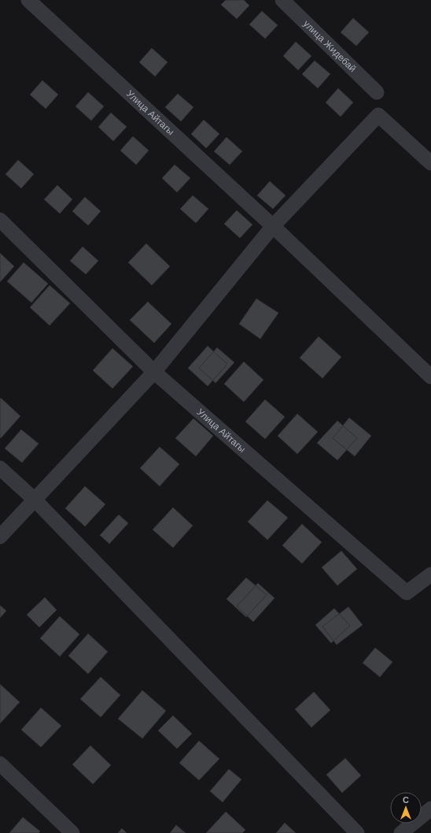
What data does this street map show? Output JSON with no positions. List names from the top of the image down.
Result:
{
  "streets": {
    "street": ["улица Жидебай", "Улица Айтагы"]
  },
  "north": "top"
}
